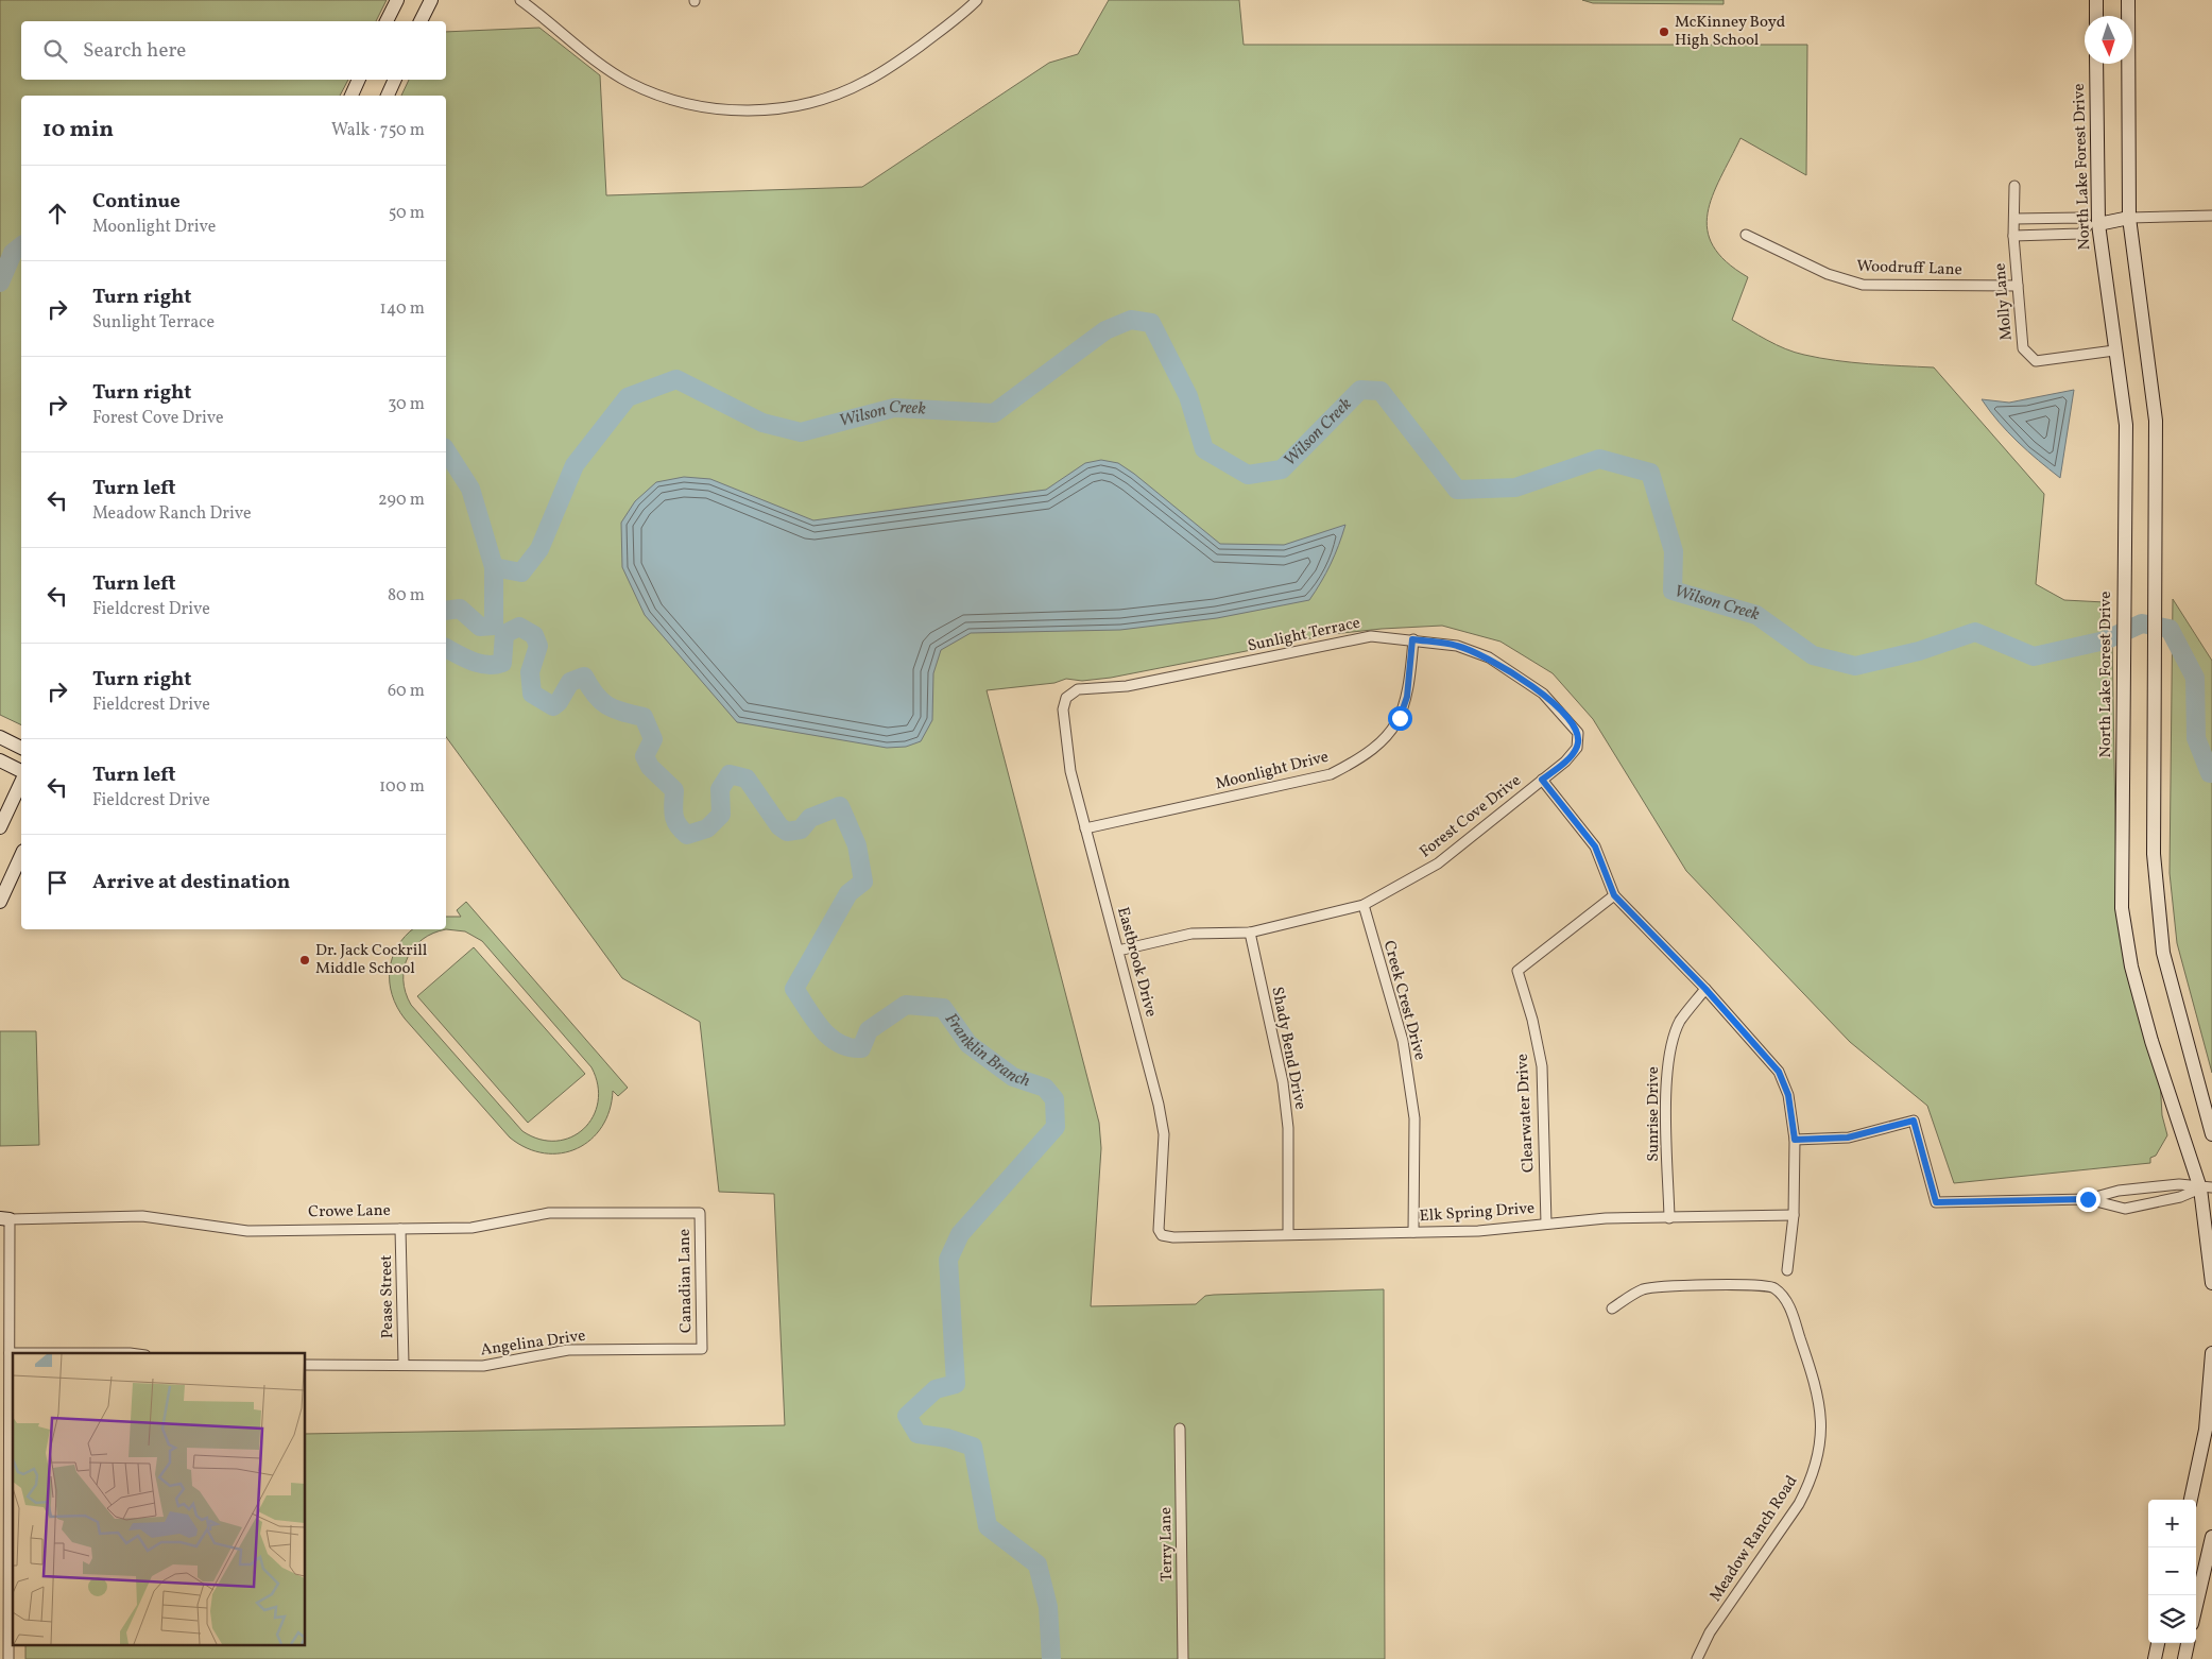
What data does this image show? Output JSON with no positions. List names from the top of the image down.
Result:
{
  "streets": {
    "main road": ["North Lake Forest Drive"],
    "street": [
      "Woodruff Lane",
      "Molly Lane",
      "Sunlight Terrace",
      "Moonlight Drive",
      "Forest Cove Drive",
      "Eastbrook Drive",
      "Creek Crest Drive",
      "Shady Bend Drive",
      "Clearwater Drive",
      "Sunrise Drive",
      "Crowe Lane",
      "Elk Spring Drive",
      "Canadian Lane",
      "Pease Street",
      "Angelina Drive",
      "Meadow Ranch Road",
      "Terry Lane"
    ]
  },
  "crossings": [
    ["North Lake Forest Drive", "Molly Lane"],
    ["Woodruff Lane", "Molly Lane"],
    ["Sunlight Terrace", "Moonlight Drive"],
    ["Sunlight Terrace", "Forest Cove Drive"],
    ["Sunlight Terrace", "Eastbrook Drive"],
    ["Moonlight Drive", "Eastbrook Drive"],
    ["Forest Cove Drive", "Eastbrook Drive"],
    ["Forest Cove Drive", "Creek Crest Drive"],
    ["Forest Cove Drive", "Shady Bend Drive"],
    ["Eastbrook Drive", "Elk Spring Drive"],
    ["Creek Crest Drive", "Elk Spring Drive"],
    ["Shady Bend Drive", "Elk Spring Drive"],
    ["Clearwater Drive", "Elk Spring Drive"],
    ["Sunrise Drive", "Elk Spring Drive"],
    ["Crowe Lane", "Canadian Lane"],
    ["Crowe Lane", "Pease Street"],
    ["Canadian Lane", "Angelina Drive"],
    ["Pease Street", "Angelina Drive"]
  ],
  "water": ["Wilson Creek", "Franklin Branch"],
  "places": ["McKinney Boyd High School", "Dr. Jack Cockrill Middle School"],
  "north": "bottom",
  "page": {
    "search": "Search here",
    "heading": ["10 min", "Walk · 750 m"],
    "list": [
      ["Continue", "Moonlight Drive", "50 m"],
      ["Turn right", "Sunlight Terrace", "140 m"],
      ["Turn right", "Forest Cove Drive", "30 m"],
      ["Turn left", "Meadow Ranch Drive", "290 m"],
      ["Turn left", "Fieldcrest Drive", "80 m"],
      ["Turn right", "Fieldcrest Drive", "60 m"],
      ["Turn left", "Fieldcrest Drive", "100 m"],
      "Arrive at destination"
    ],
    "map_buttons": ["+", "−"]
  }
}
